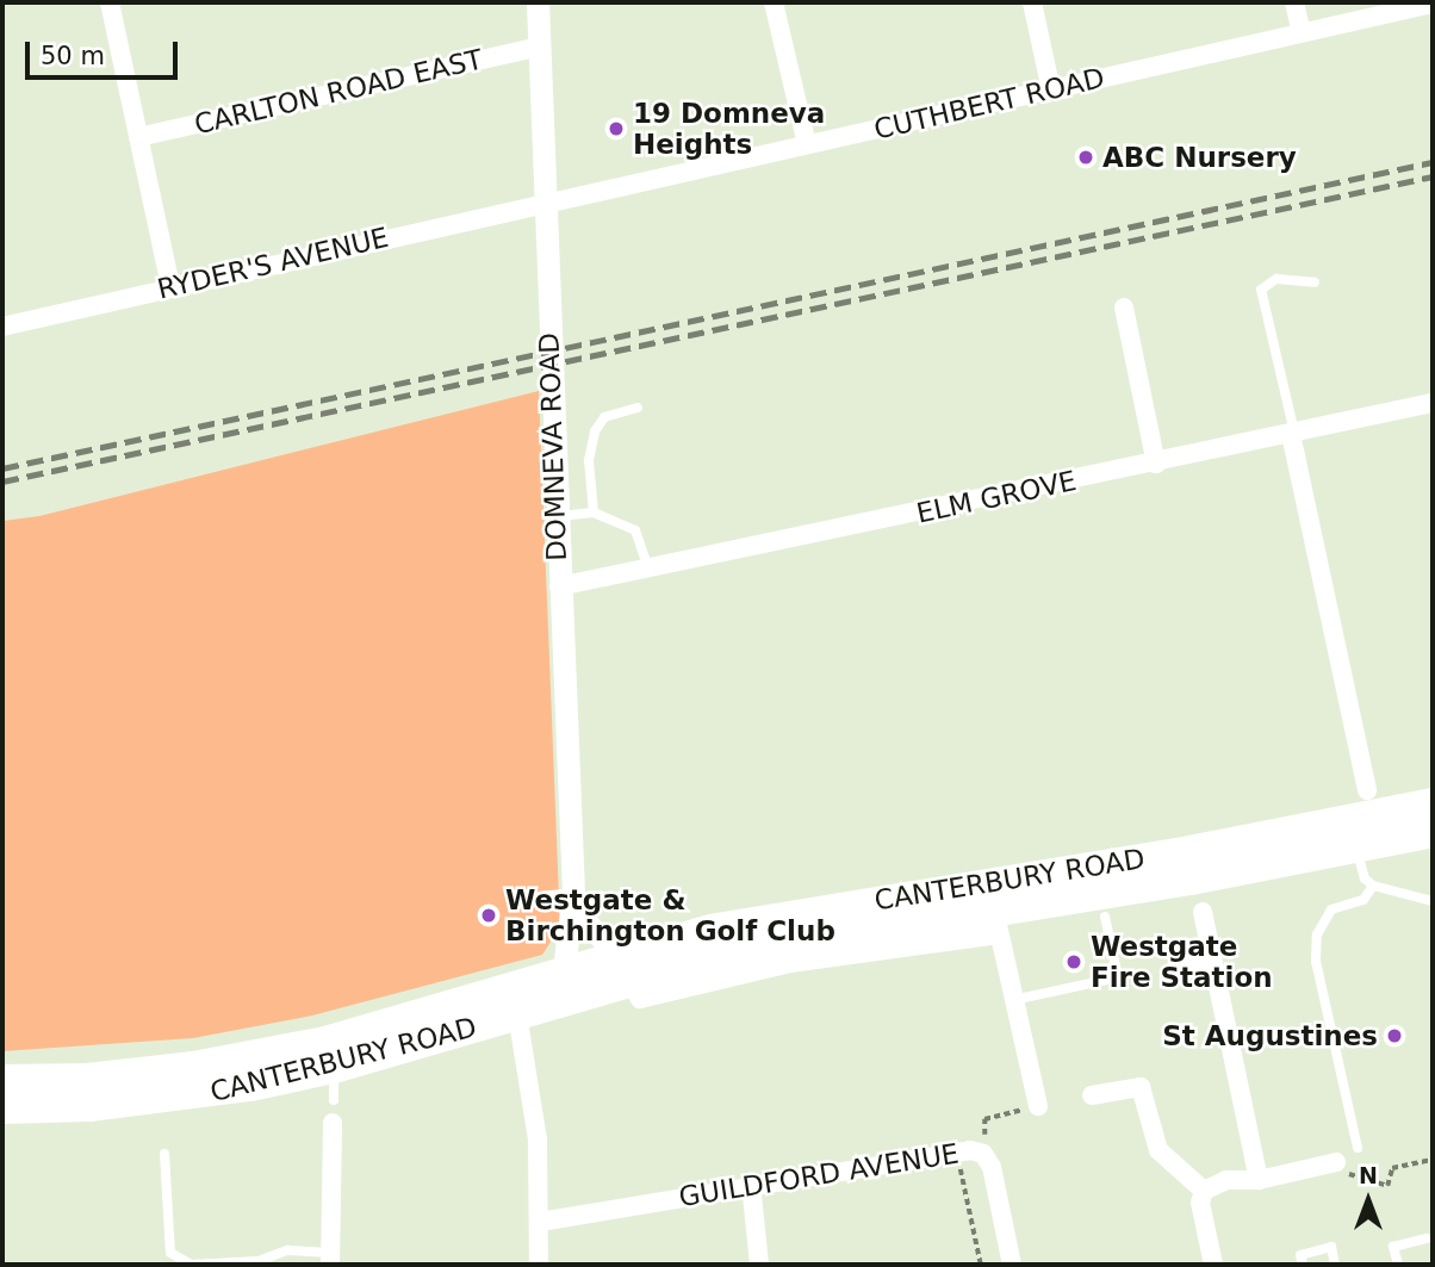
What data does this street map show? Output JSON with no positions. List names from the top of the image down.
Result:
{
  "streets": {
    "highway": ["CANTERBURY ROAD"],
    "street": [
      "CARLTON ROAD EAST",
      "CUTHBERT ROAD",
      "RYDER'S AVENUE",
      "DOMNEVA ROAD",
      "ELM GROVE",
      "GUILDFORD AVENUE"
    ]
  },
  "crossings": [
    ["CARLTON ROAD EAST", "DOMNEVA ROAD"],
    ["CUTHBERT ROAD", "RYDER'S AVENUE"],
    ["CUTHBERT ROAD", "DOMNEVA ROAD"],
    ["RYDER'S AVENUE", "DOMNEVA ROAD"],
    ["DOMNEVA ROAD", "ELM GROVE"],
    ["DOMNEVA ROAD", "CANTERBURY ROAD"]
  ],
  "places": [
    "19 Domneva Heights",
    "ABC Nursery",
    "Westgate & Birchington Golf Club",
    "Westgate Fire Station",
    "St Augustines"
  ],
  "scale_bar": "50 m",
  "north": "top"
}
